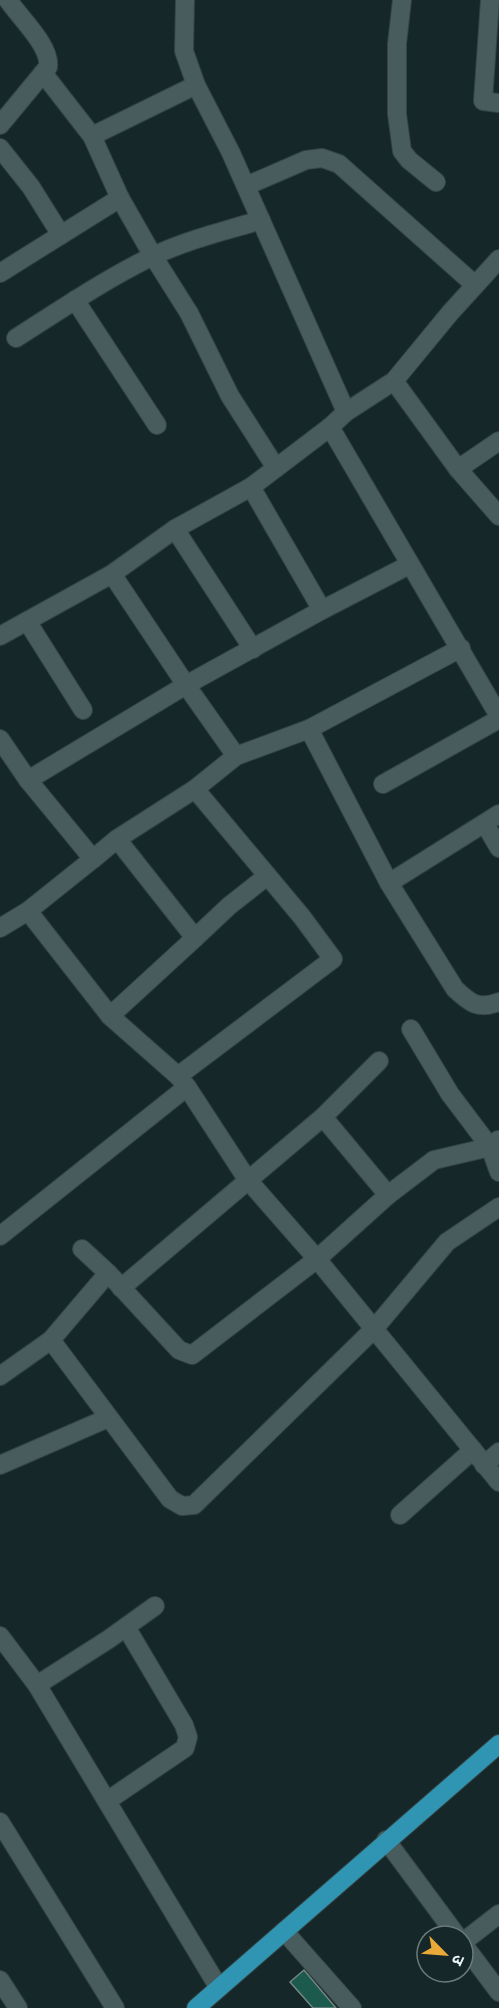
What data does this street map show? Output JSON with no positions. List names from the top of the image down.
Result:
{
  "north": "bottom right"
}
